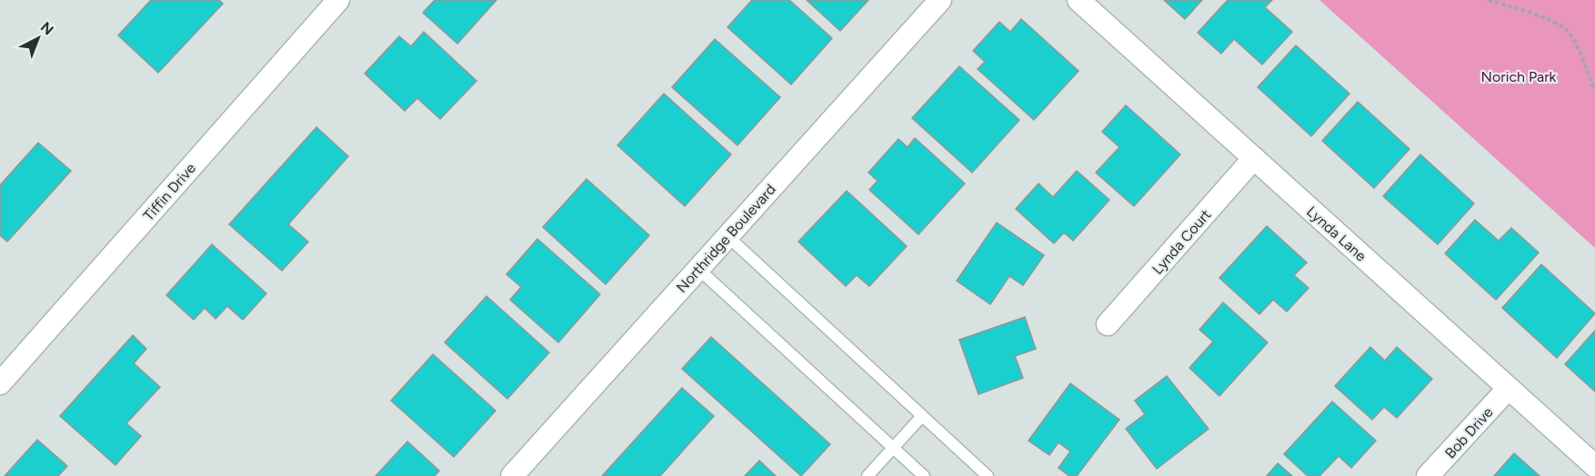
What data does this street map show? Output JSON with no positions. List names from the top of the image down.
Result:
{
  "streets": {
    "street": [
      "Tiffin Drive",
      "Lynda Lane",
      "Northridge Boulevard",
      "Lynda Court",
      "Bob Drive"
    ]
  },
  "crossings": [
    ["Lynda Lane", "Lynda Court"],
    ["Lynda Lane", "Bob Drive"]
  ],
  "parks": ["Norich Park"],
  "north": "top right"
}
